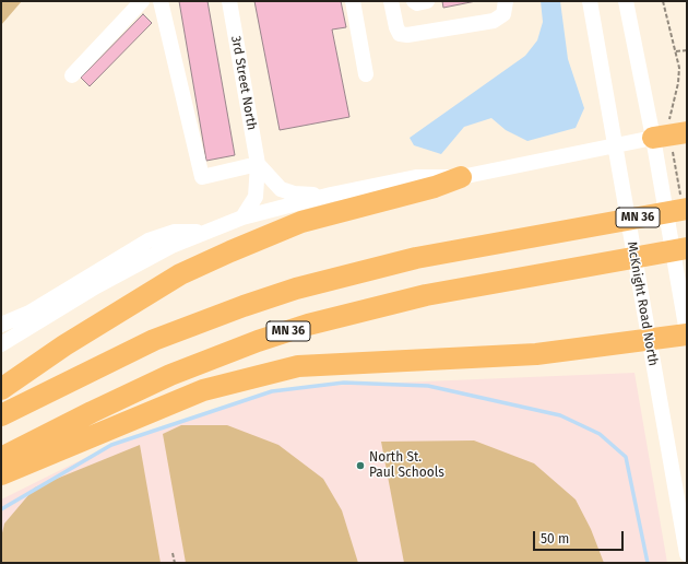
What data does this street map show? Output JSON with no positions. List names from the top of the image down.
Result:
{
  "streets": {
    "highway": ["MN 36"],
    "street": ["3rd Street North", "McKnight Road North"]
  },
  "places": ["North St. Paul Schools"],
  "scale_bar": "50 m"
}
